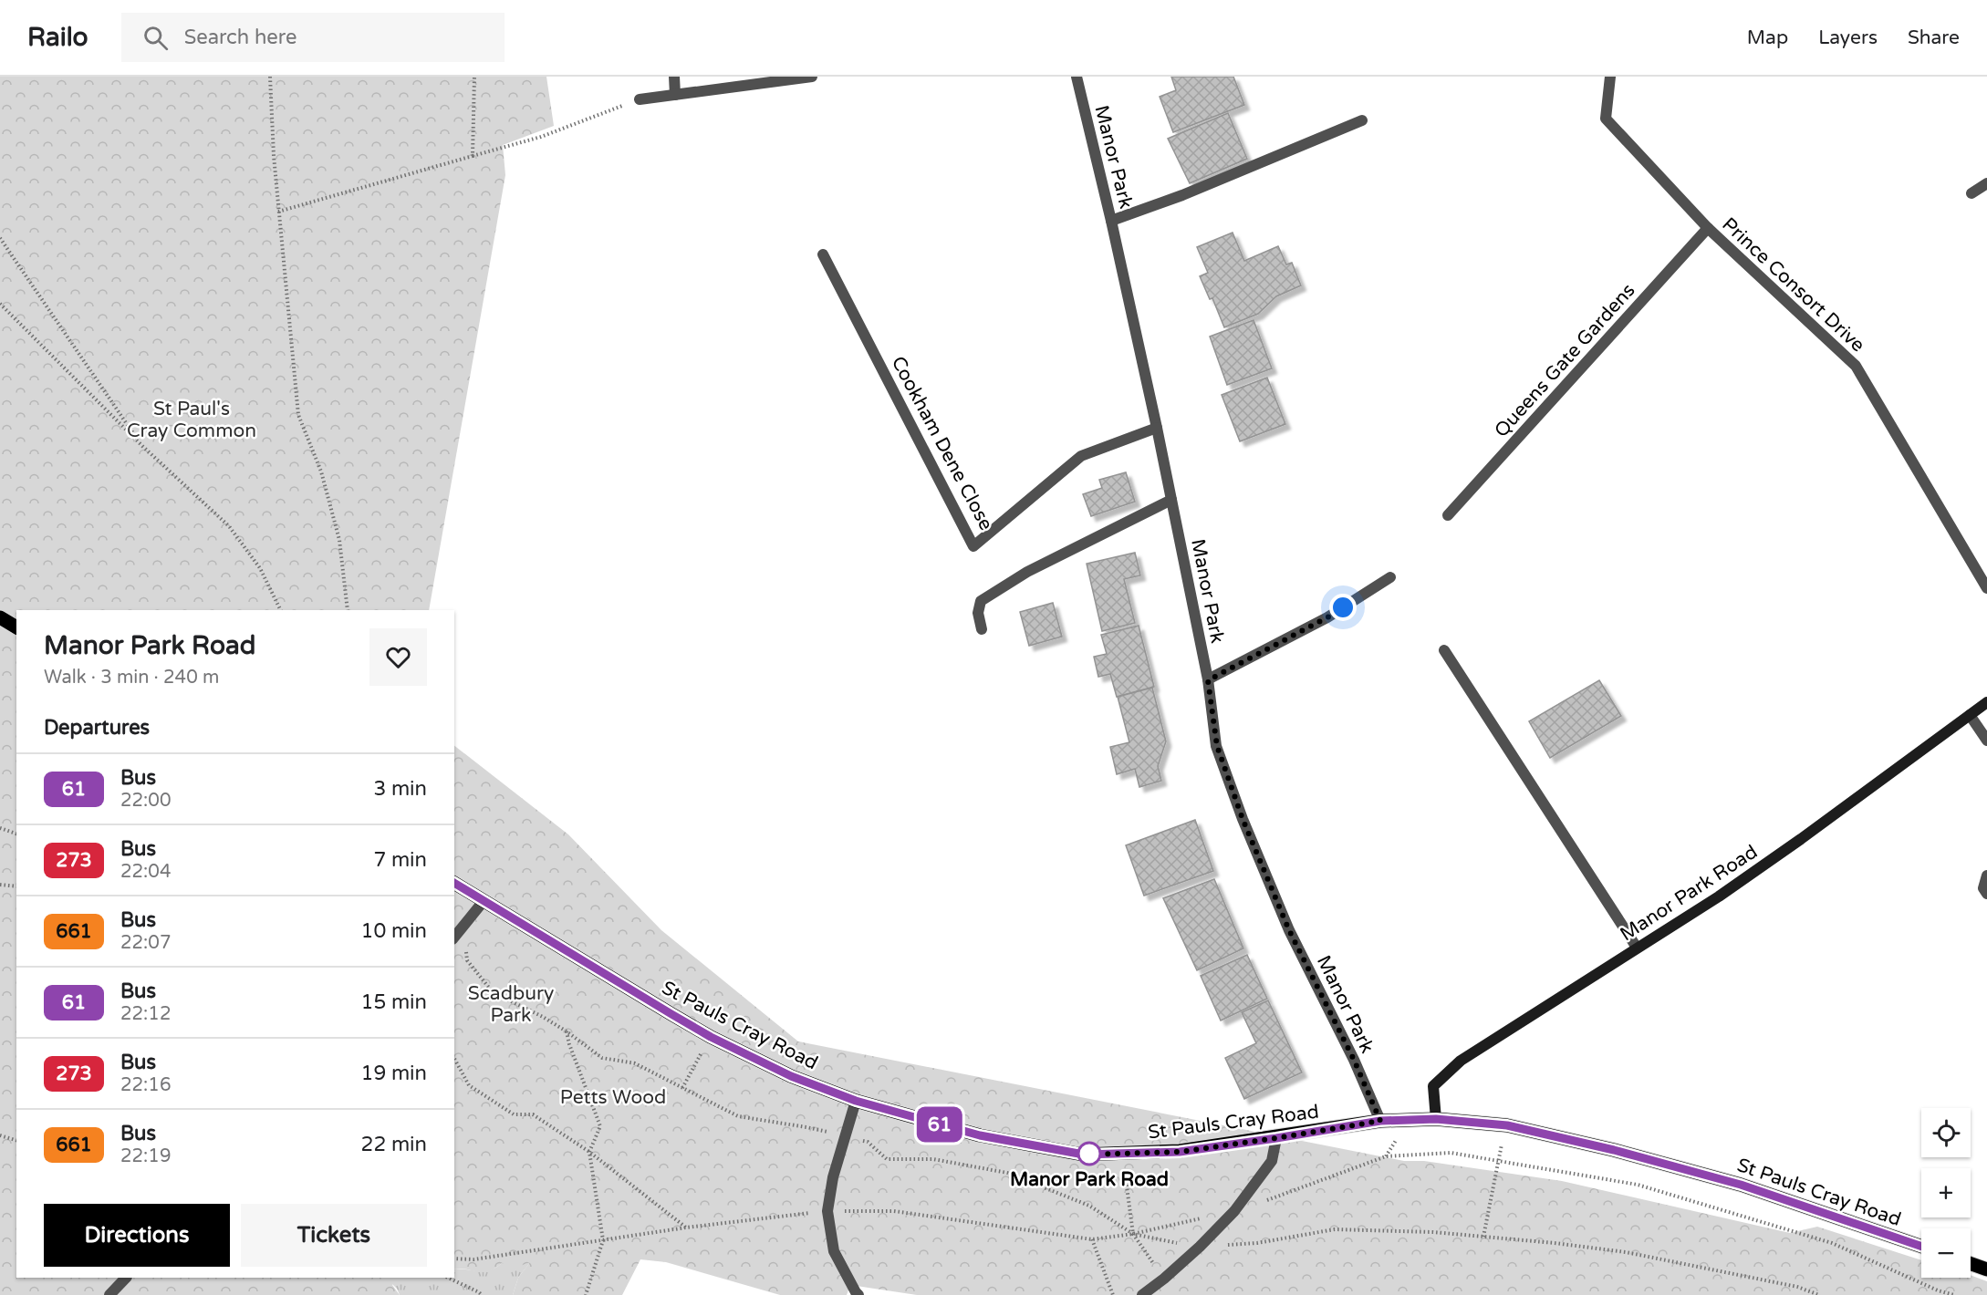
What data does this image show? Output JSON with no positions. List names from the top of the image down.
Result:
{
  "streets": {
    "main road": ["Manor Park Road", "St Pauls Cray Road"],
    "street": [
      "Manor Park",
      "Prince Consort Drive",
      "Queens Gate Gardens",
      "Cookham Dene Close"
    ]
  },
  "crossings": [
    ["Manor Park", "Cookham Dene Close"],
    ["Manor Park", "St Pauls Cray Road"],
    ["Prince Consort Drive", "Queens Gate Gardens"],
    ["Manor Park Road", "St Pauls Cray Road"]
  ],
  "parks": ["St Paul's Cray Common", "Scadbury Park", "Petts Wood"],
  "places": ["Manor Park Road"],
  "lines": ["bus line 61"],
  "page": {
    "header": "Railo",
    "search": "Search here",
    "nav": ["Map", "Layers", "Share"],
    "on_map": "61",
    "heading": [
      ["Manor Park Road", "Walk · 3 min · 240 m"],
      "Departures"
    ],
    "list": [
      {
        "mark": "61",
        "name": "Bus",
        "note": "22:00",
        "value": "3 min"
      },
      {
        "mark": "273",
        "name": "Bus",
        "note": "22:04",
        "value": "7 min"
      },
      {
        "mark": "661",
        "name": "Bus",
        "note": "22:07",
        "value": "10 min"
      },
      {
        "mark": "61",
        "name": "Bus",
        "note": "22:12",
        "value": "15 min"
      },
      {
        "mark": "273",
        "name": "Bus",
        "note": "22:16",
        "value": "19 min"
      },
      {
        "mark": "661",
        "name": "Bus",
        "note": "22:19",
        "value": "22 min"
      }
    ],
    "map_buttons": ["+", "−"],
    "buttons": ["Directions", "Tickets"]
  }
}
